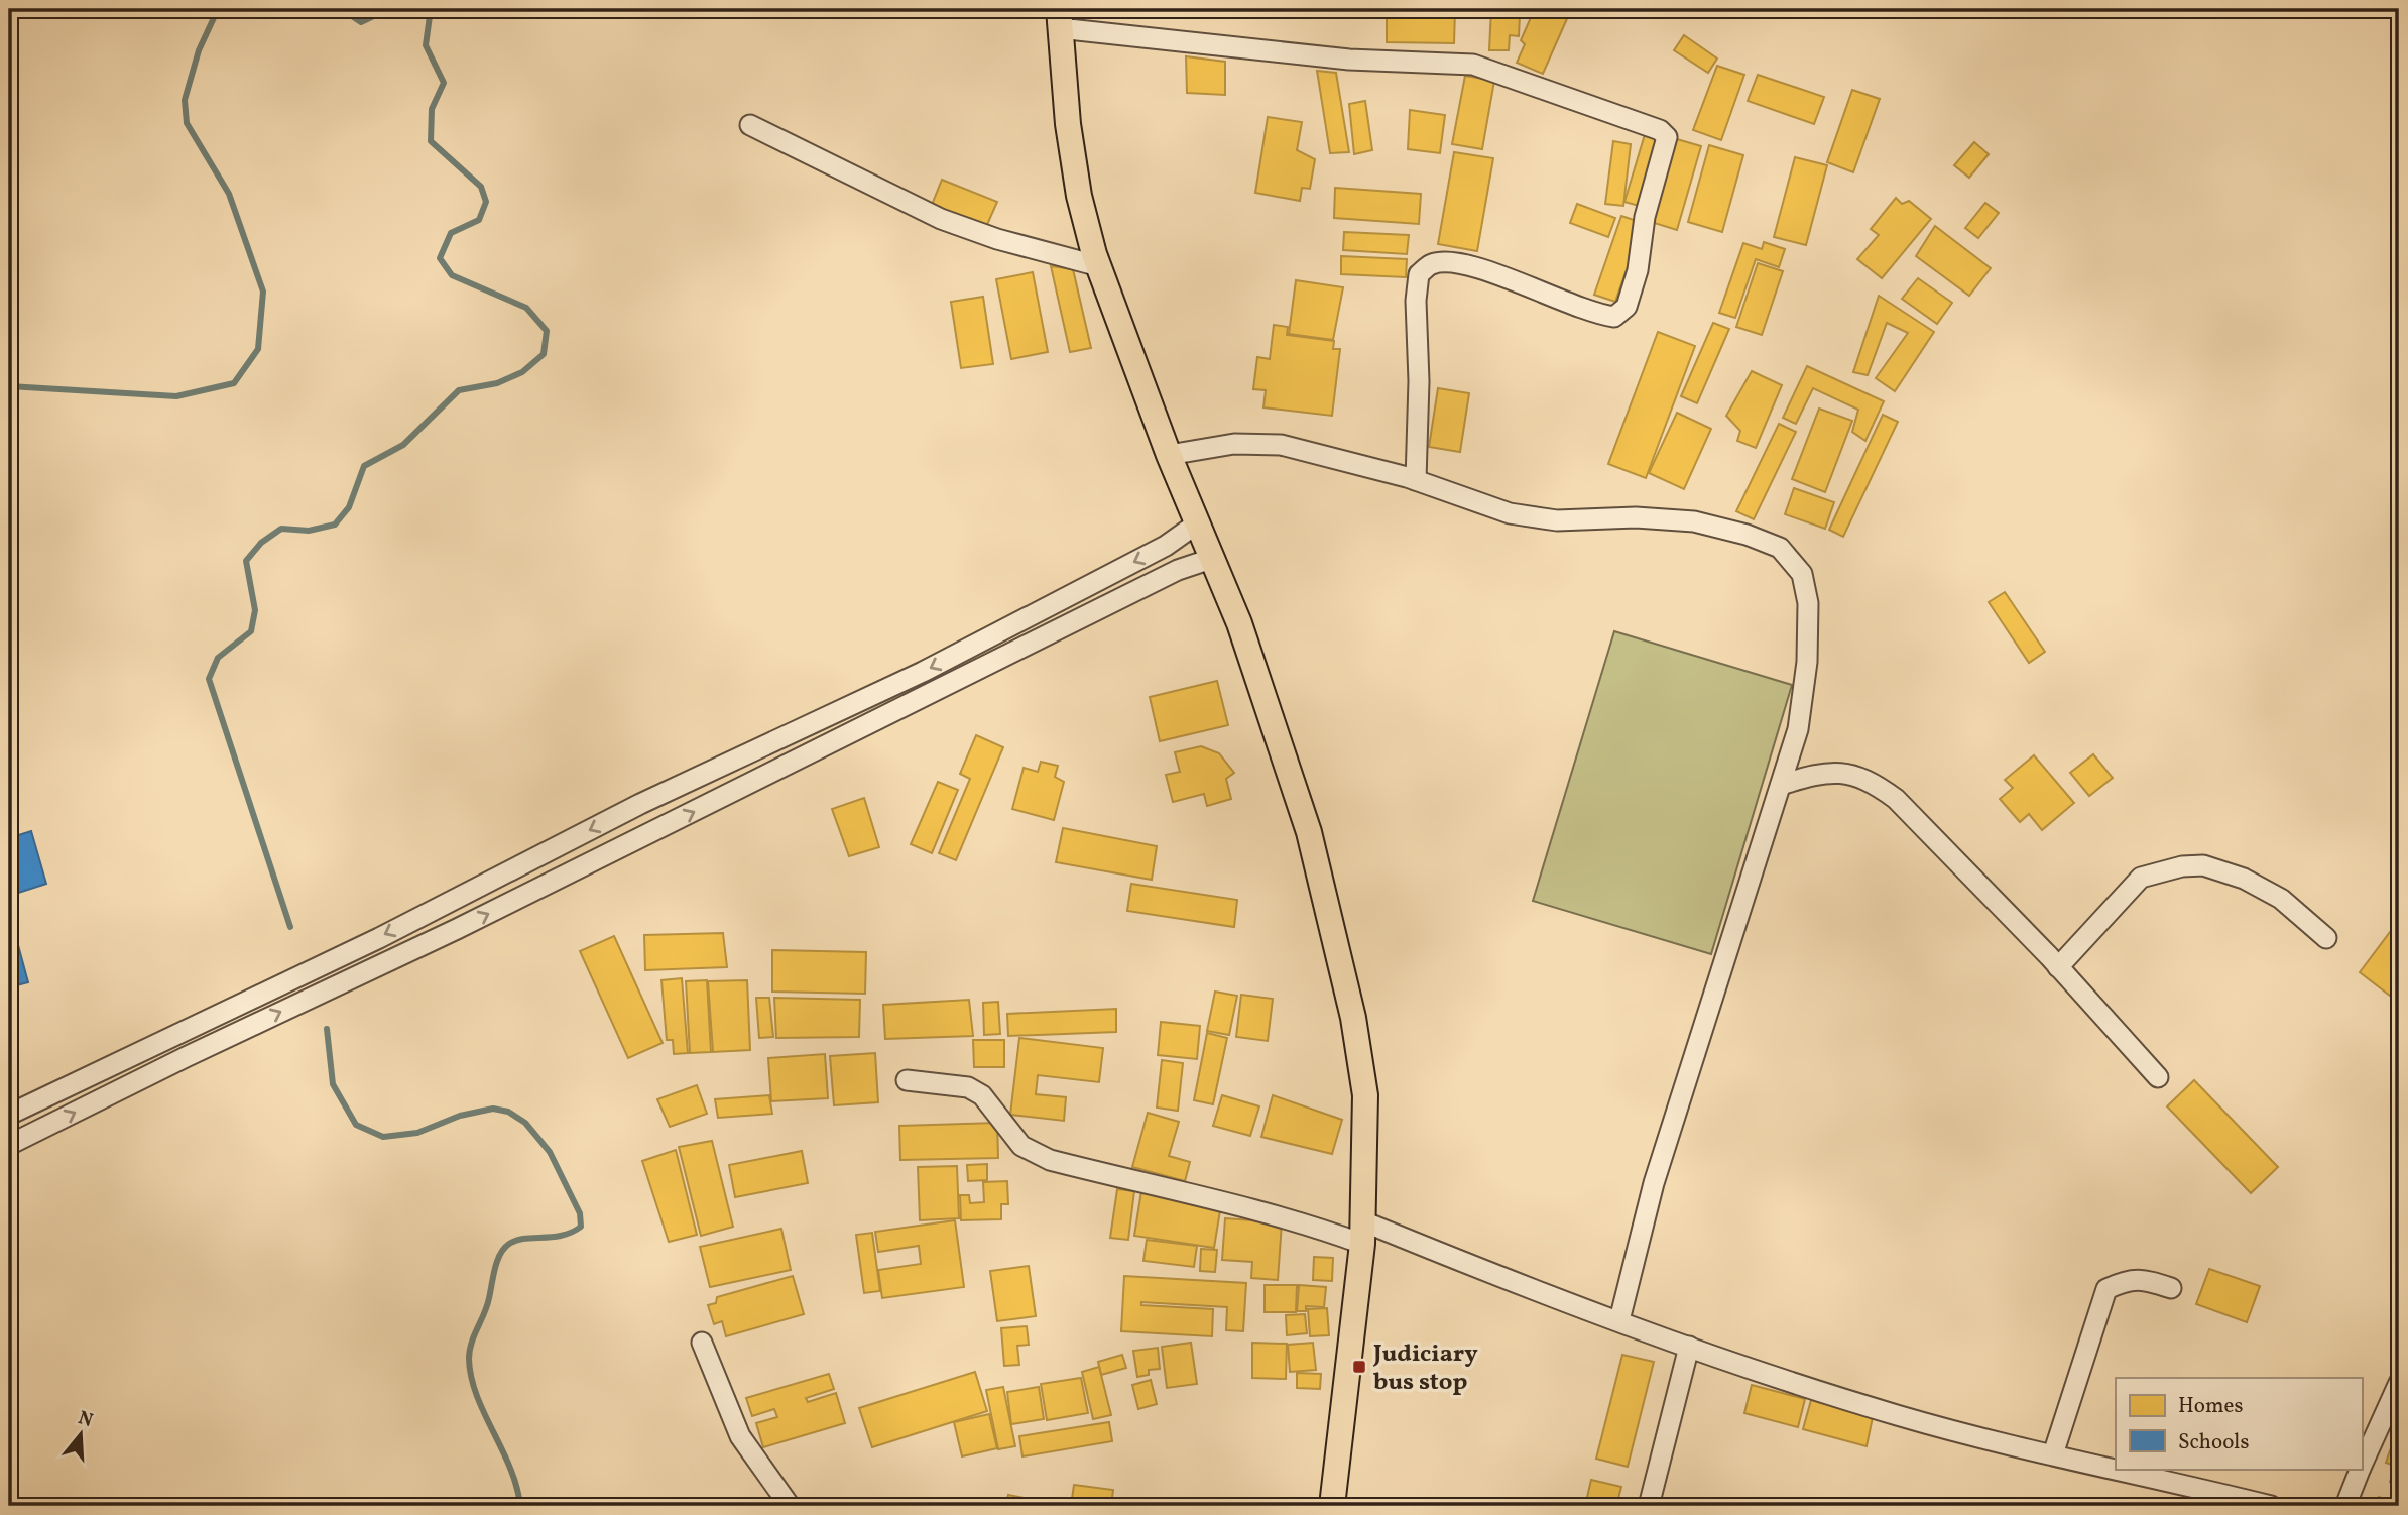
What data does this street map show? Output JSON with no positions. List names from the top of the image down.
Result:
{
  "places": {
    "transit": ["Judiciary bus stop"]
  },
  "legend": ["Homes", "Schools"],
  "north": "top"
}
